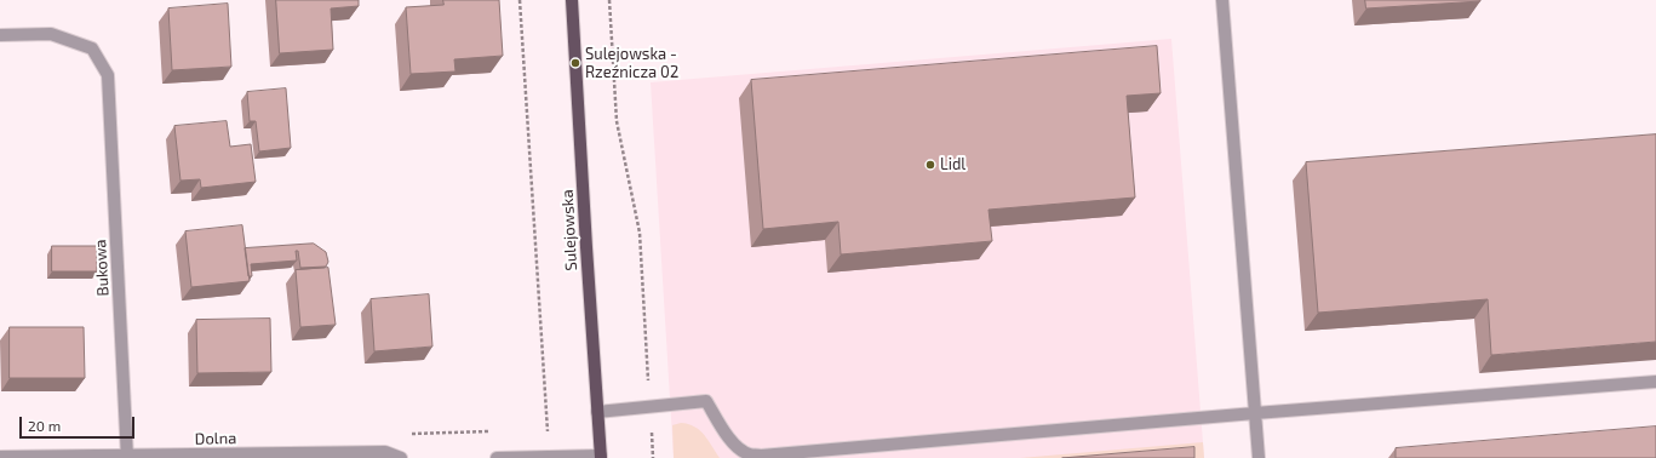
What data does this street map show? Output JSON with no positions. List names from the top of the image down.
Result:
{
  "streets": {
    "main road": ["Sulejowska"],
    "street": ["Bukowa", "Dolna"]
  },
  "crossings": [
    ["Bukowa", "Dolna"]
  ],
  "places": ["Sulejowska - Rzeźnicza 02", "Lidl"],
  "scale_bar": "20 m"
}
